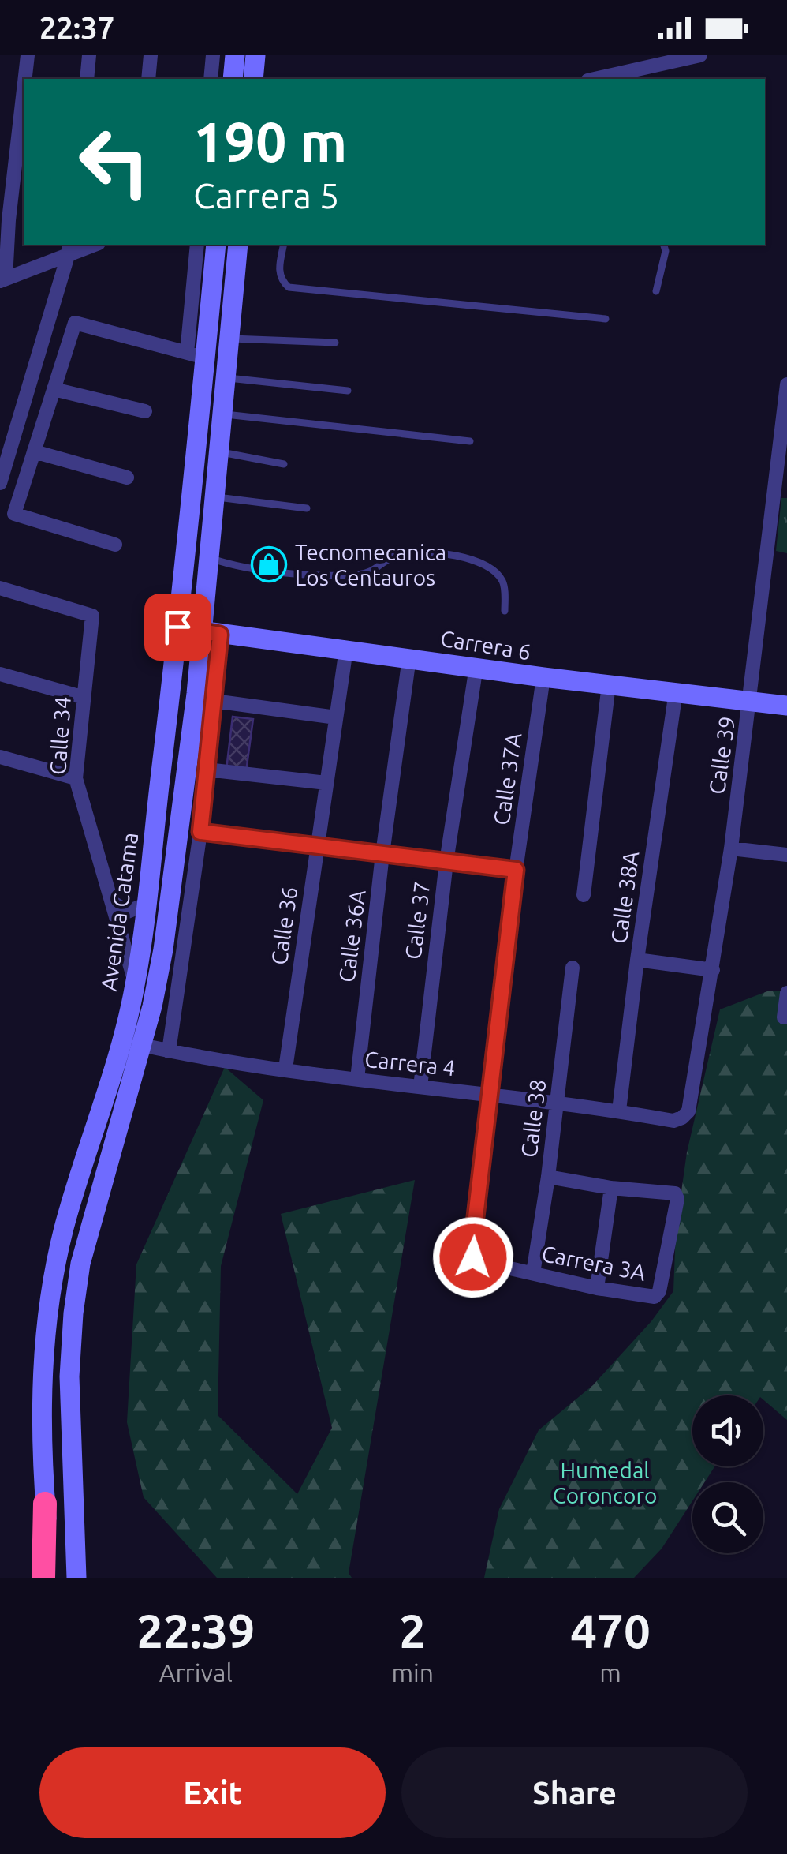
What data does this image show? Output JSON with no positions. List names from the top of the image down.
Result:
{
  "streets": {
    "main road": ["Carrera 6", "Avenida Catama"],
    "street": [
      "Calle 34",
      "Calle 39",
      "Calle 37A",
      "Calle 38A",
      "Calle 37",
      "Calle 36",
      "Calle 36A",
      "Carrera 4",
      "Calle 38",
      "Carrera 3A"
    ]
  },
  "crossings": [
    ["Carrera 6", "Calle 39"],
    ["Carrera 6", "Calle 37A"],
    ["Carrera 6", "Calle 38A"],
    ["Carrera 6", "Avenida Catama"],
    ["Carrera 6", "Calle 37"],
    ["Carrera 6", "Calle 36"],
    ["Carrera 6", "Calle 36A"],
    ["Calle 34", "Avenida Catama"],
    ["Calle 39", "Carrera 4"],
    ["Calle 37A", "Carrera 4"],
    ["Calle 37A", "Carrera 3A"],
    ["Calle 38A", "Carrera 4"],
    ["Calle 37", "Carrera 4"],
    ["Calle 36", "Carrera 4"],
    ["Calle 36A", "Carrera 4"],
    ["Carrera 4", "Calle 38"],
    ["Calle 38", "Carrera 3A"]
  ],
  "parks": ["Humedal Coroncoro"],
  "places": {
    "shop": ["Tecnomecanica Los Centauros"]
  },
  "page": {
    "status": "22:37",
    "turn": ["190 m", "Carrera 5"],
    "eta": [
      "22:39",
      "Arrival",
      "2",
      "min",
      "470",
      "m"
    ],
    "buttons": ["Exit", "Share"]
  }
}
